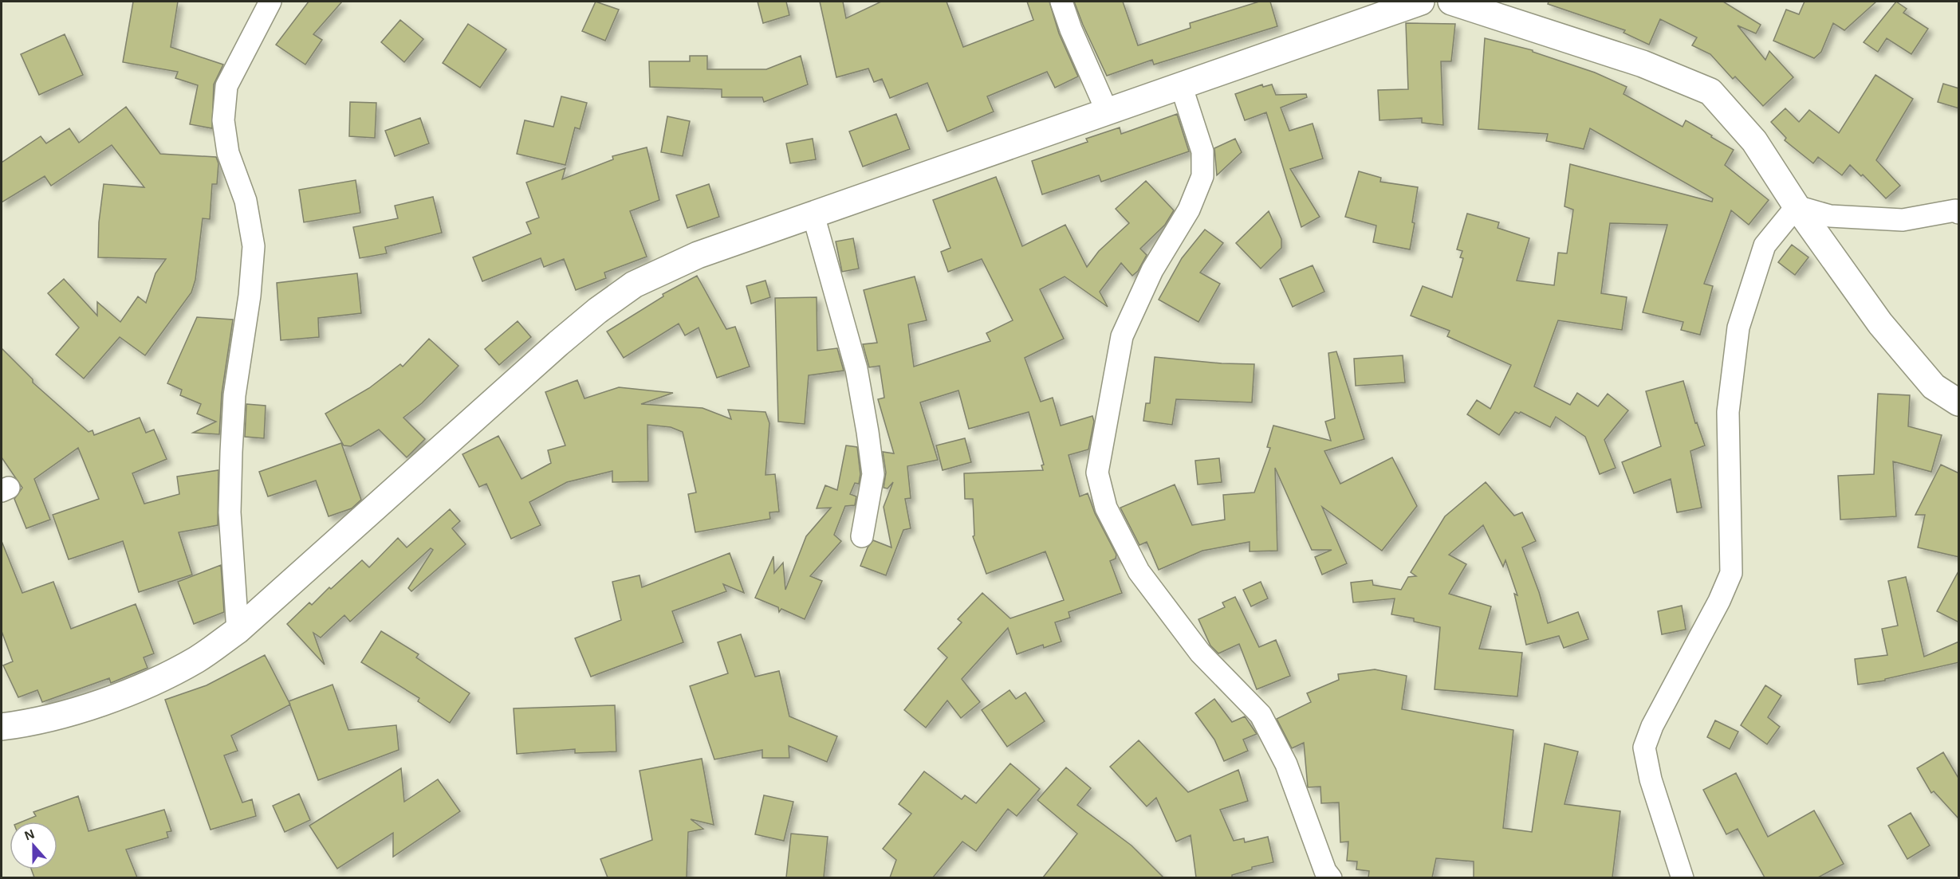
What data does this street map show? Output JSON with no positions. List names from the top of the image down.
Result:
{
  "north": "top"
}
